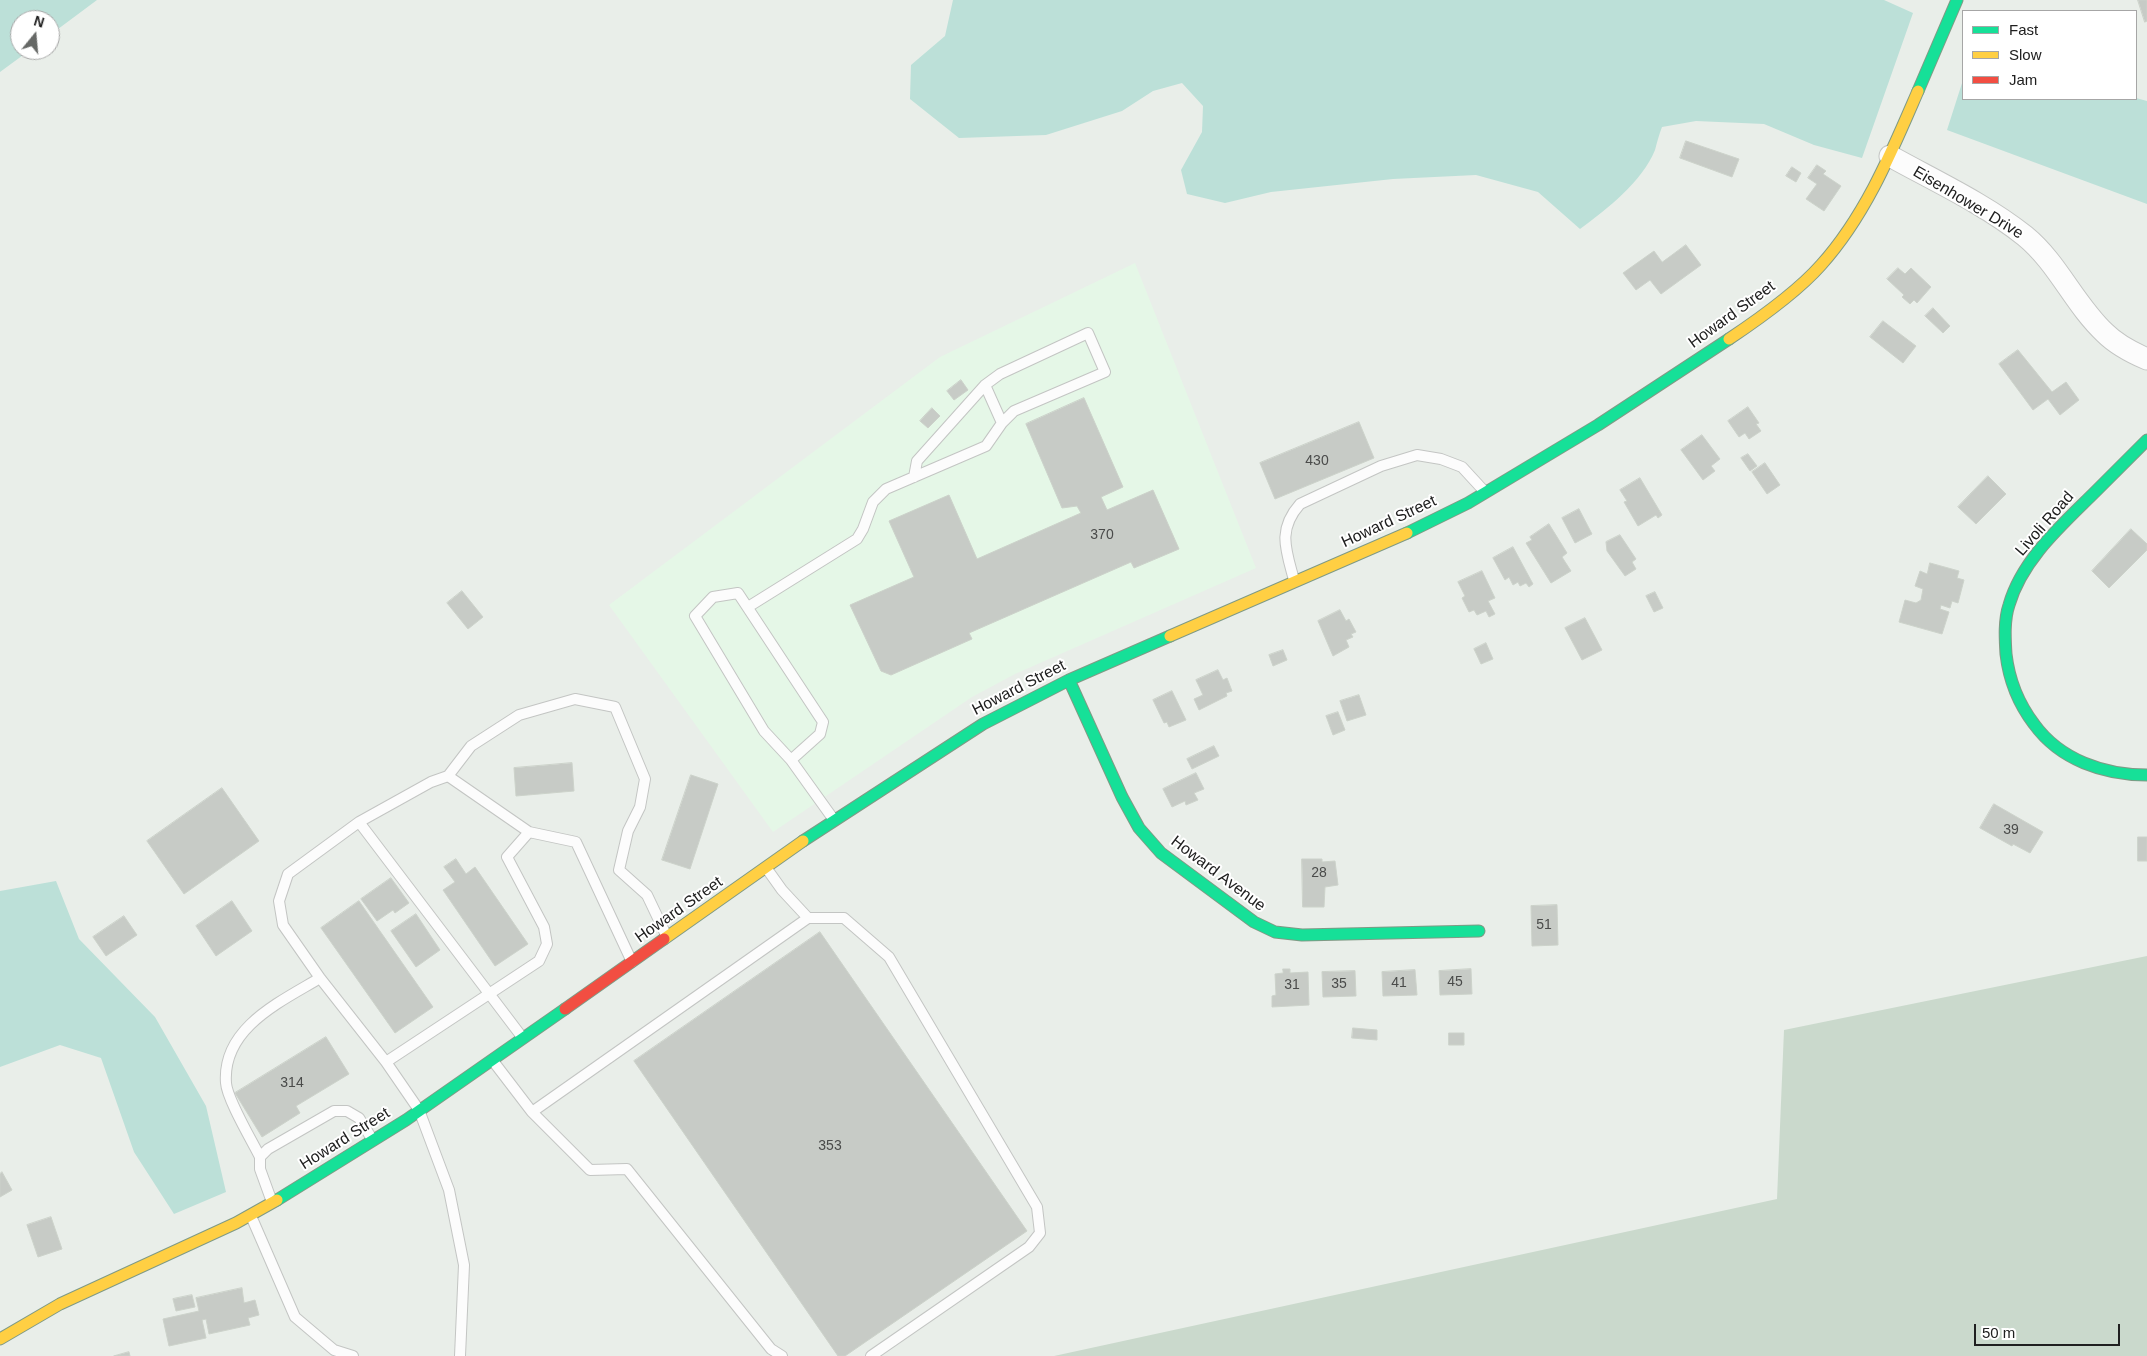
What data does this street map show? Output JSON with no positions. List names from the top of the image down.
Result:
{
  "streets": {
    "main road": ["Howard Street", "Livoli Road", "Howard Avenue"],
    "street": ["Eisenhower Drive"]
  },
  "crossings": [
    ["Eisenhower Drive", "Howard Street"],
    ["Howard Street", "Howard Avenue"]
  ],
  "house_numbers": [
    "430",
    "370",
    "39",
    "28",
    "51",
    "45",
    "41",
    "35",
    "31",
    "314",
    "353"
  ],
  "legend": ["Fast", "Slow", "Jam"],
  "scale_bar": "50 m",
  "north": "top"
}
